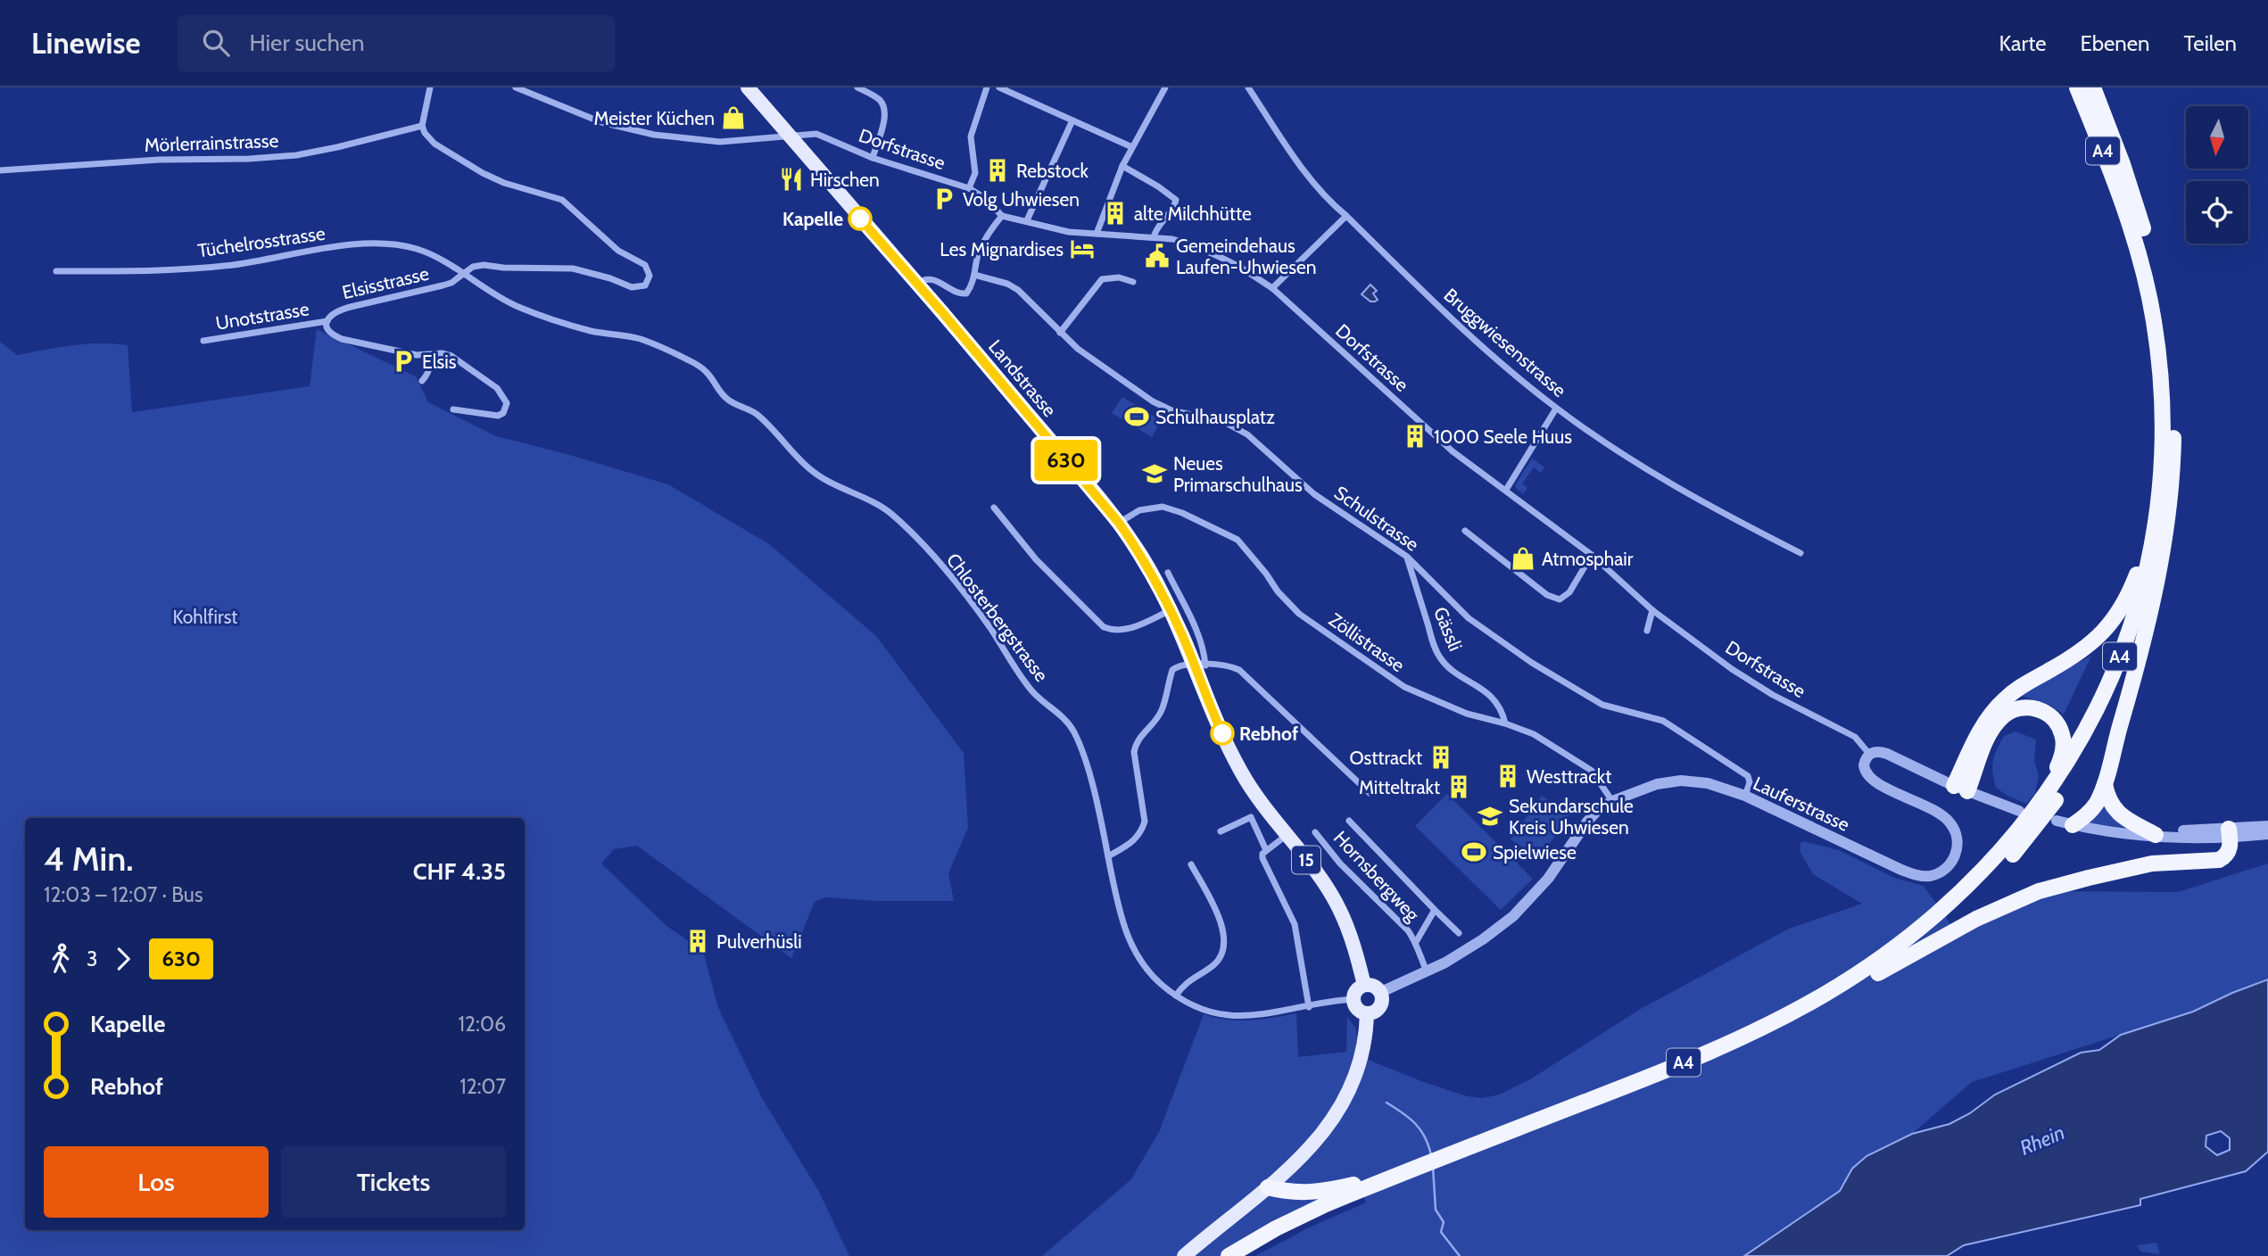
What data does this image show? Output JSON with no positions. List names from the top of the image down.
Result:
{
  "streets": {
    "highway": ["A4"],
    "main road": ["Landstrasse", "15"],
    "street": [
      "Mörlerrainstrasse",
      "Dorfstrasse",
      "Tüchelrosstrasse",
      "Elsisstrasse",
      "Unotstrasse",
      "Bruggwiesenstrasse",
      "Schulstrasse",
      "Chlosterbergstrasse",
      "Gässli",
      "Zöllistrasse",
      "Lauferstrasse",
      "Hornsbergweg"
    ]
  },
  "crossings": [
    ["Mörlerrainstrasse", "Elsisstrasse"],
    ["Dorfstrasse", "Landstrasse"],
    ["Dorfstrasse", "Lauferstrasse"],
    ["Tüchelrosstrasse", "Elsisstrasse"],
    ["Tüchelrosstrasse", "Chlosterbergstrasse"],
    ["Elsisstrasse", "Unotstrasse"],
    ["Elsisstrasse", "Chlosterbergstrasse"],
    ["Landstrasse", "Chlosterbergstrasse"],
    ["Landstrasse", "Zöllistrasse"],
    ["Landstrasse", "Lauferstrasse"],
    ["Schulstrasse", "Gässli"],
    ["Schulstrasse", "Lauferstrasse"],
    ["Chlosterbergstrasse", "Lauferstrasse"],
    ["Gässli", "Zöllistrasse"],
    ["Zöllistrasse", "Lauferstrasse"],
    ["Lauferstrasse", "Hornsbergweg"]
  ],
  "water": ["Rhein"],
  "parks": ["Kohlfirst"],
  "places": {
    "shop": ["Meister Küchen", "Atmosphair"],
    "building": [
      "Rebstock",
      "alte Milchhütte",
      "1000 Seele Huus",
      "Osttrackt",
      "Westtrackt",
      "Mitteltrakt",
      "Pulverhüsli"
    ],
    "restaurant": ["Hirschen"],
    "parking": ["Volg Uhwiesen", "Elsis"],
    "other": ["Kapelle", "Rebhof"],
    "hotel": ["Les Mignardises"],
    "public building": ["Gemeindehaus Laufen-Uhwiesen"],
    "sports": ["Schulhausplatz", "Spielwiese"],
    "school or university": ["Neues Primarschulhaus", "Sekundarschule Kreis Uhwiesen"]
  },
  "lines": ["bus line 630"],
  "north": "bottom",
  "page": {
    "header": "Linewise",
    "search": "Hier suchen",
    "nav": ["Karte", "Ebenen", "Teilen"],
    "on_map": "630",
    "heading": ["4 Min.", "12:03 – 12:07 · Bus", "CHF 4.35"],
    "legs": ["3", "630"],
    "list": [
      {
        "name": "Kapelle",
        "value": "12:06"
      },
      {
        "name": "Rebhof",
        "value": "12:07"
      }
    ],
    "buttons": ["Los", "Tickets"]
  }
}
